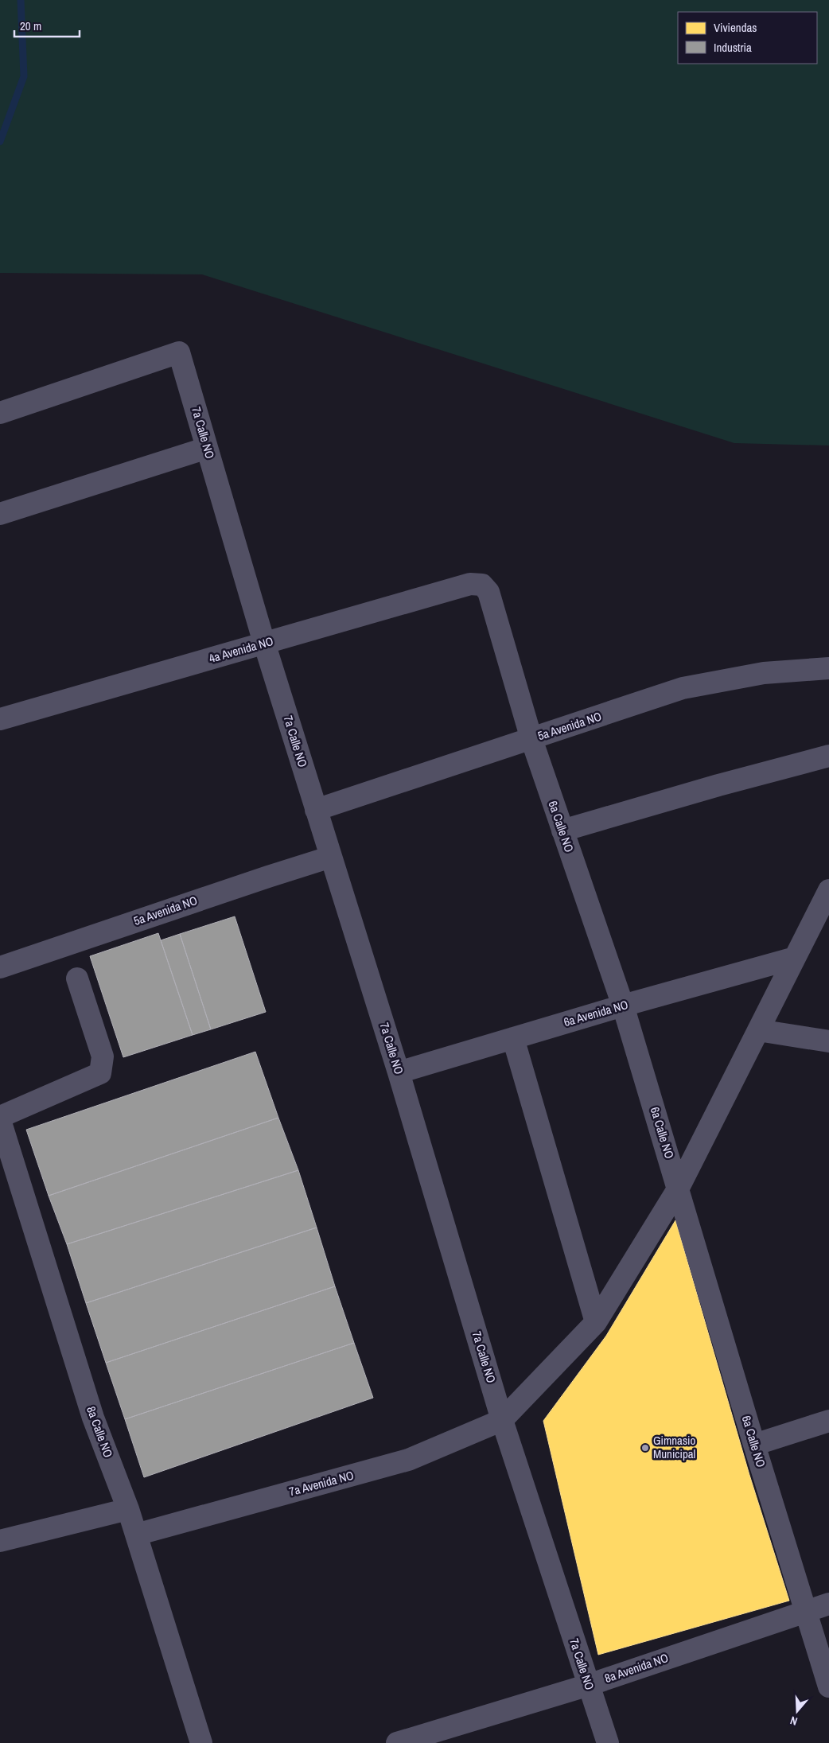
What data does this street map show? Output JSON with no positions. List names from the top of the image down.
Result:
{
  "streets": {
    "street": [
      "7a Calle NO",
      "4a Avenida NO",
      "5a Avenida NO",
      "6a Calle NO",
      "6a Avenida NO",
      "8a Calle NO",
      "7a Avenida NO",
      "8a Avenida NO"
    ]
  },
  "crossings": [
    ["7a Calle NO", "4a Avenida NO"],
    ["7a Calle NO", "5a Avenida NO"],
    ["7a Calle NO", "6a Avenida NO"],
    ["7a Calle NO", "7a Avenida NO"],
    ["7a Calle NO", "8a Avenida NO"],
    ["4a Avenida NO", "6a Calle NO"],
    ["5a Avenida NO", "6a Calle NO"],
    ["6a Calle NO", "6a Avenida NO"],
    ["6a Calle NO", "8a Avenida NO"],
    ["8a Calle NO", "7a Avenida NO"]
  ],
  "places": ["Gimnasio Municipal"],
  "legend": ["Viviendas", "Industria"],
  "scale_bar": "20 m",
  "north": "bottom"
}
